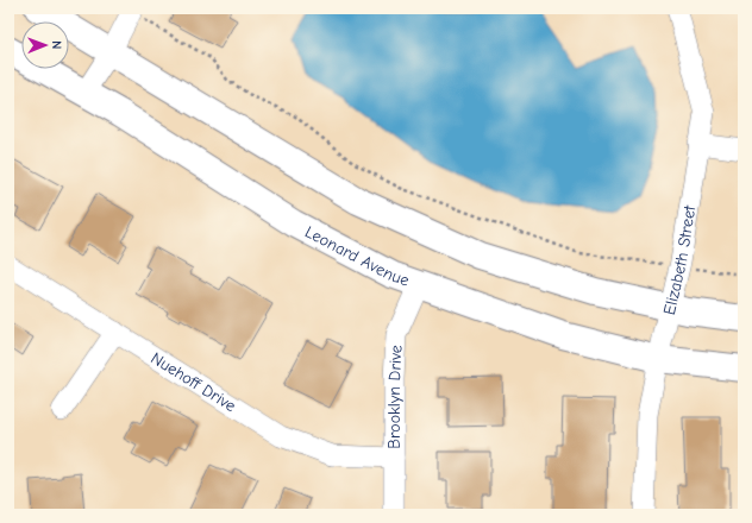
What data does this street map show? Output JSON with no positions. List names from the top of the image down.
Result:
{
  "streets": {
    "street": [
      "Leonard Avenue",
      "Elizabeth Street",
      "Nuehoff Drive",
      "Brooklyn Drive"
    ]
  },
  "crossings": [
    ["Leonard Avenue", "Elizabeth Street"],
    ["Leonard Avenue", "Brooklyn Drive"],
    ["Nuehoff Drive", "Brooklyn Drive"]
  ],
  "north": "right"
}
